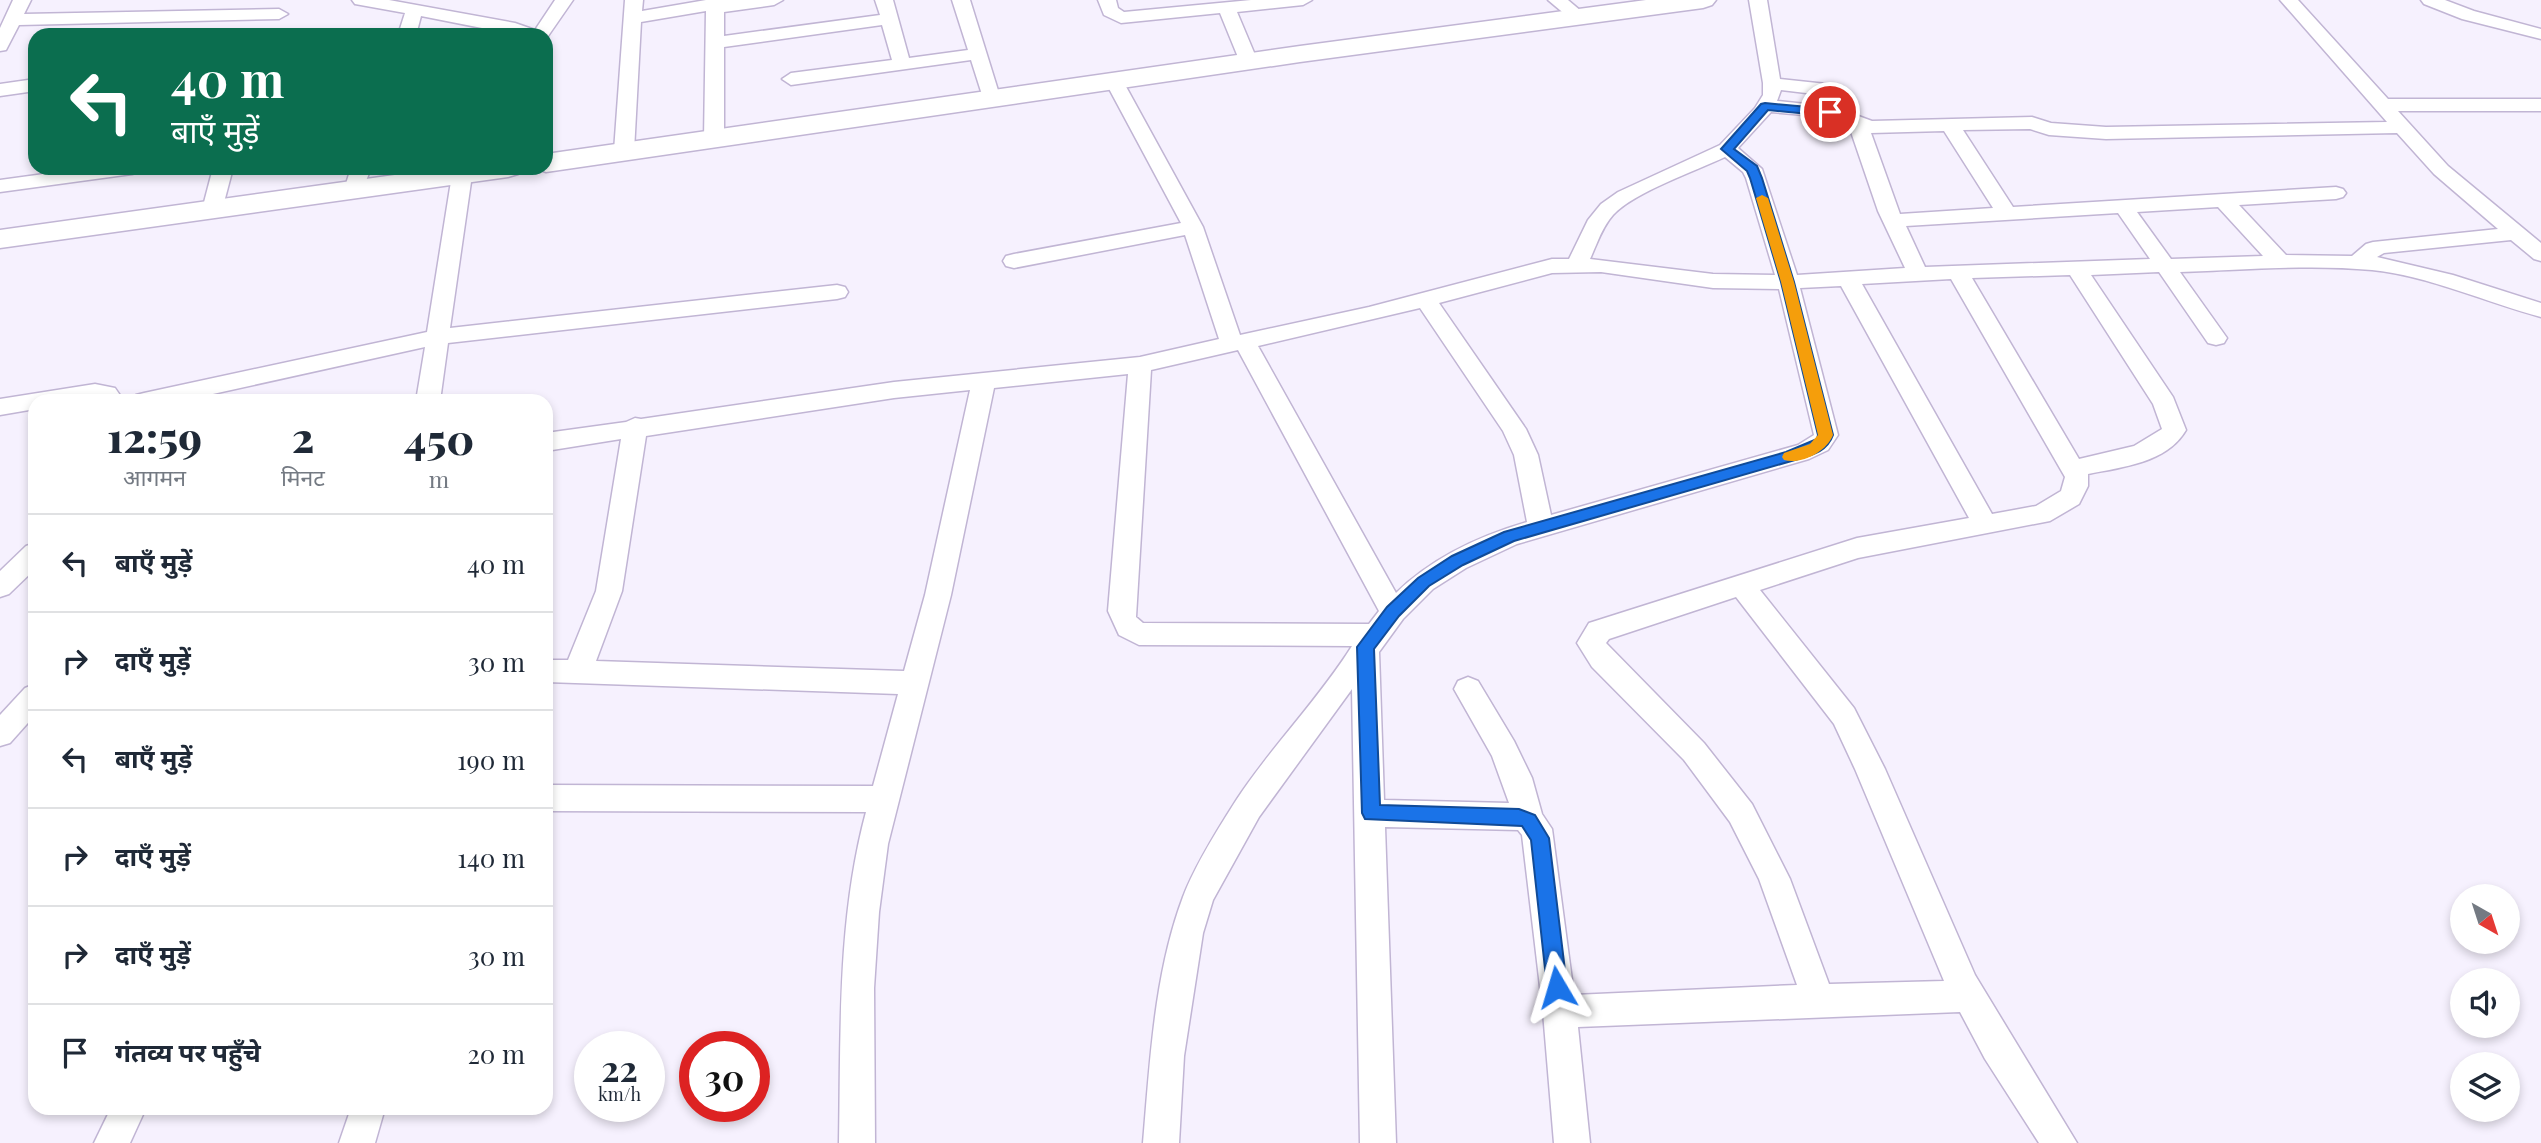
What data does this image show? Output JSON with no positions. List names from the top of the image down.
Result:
{
  "north": "bottom right",
  "page": {
    "turn": ["40 m", "बाएँ मुड़ें"],
    "eta": [
      "12:59",
      "आगमन",
      "2",
      "मिनट",
      "450",
      "m"
    ],
    "list": [
      {
        "name": "बाएँ मुड़ें",
        "value": "40 m"
      },
      {
        "name": "दाएँ मुड़ें",
        "value": "30 m"
      },
      {
        "name": "बाएँ मुड़ें",
        "value": "190 m"
      },
      {
        "name": "दाएँ मुड़ें",
        "value": "140 m"
      },
      {
        "name": "दाएँ मुड़ें",
        "value": "30 m"
      },
      {
        "name": "गंतव्य पर पहुँचे",
        "value": "20 m"
      }
    ],
    "speed": "22 km/h",
    "limit": "30"
  }
}
